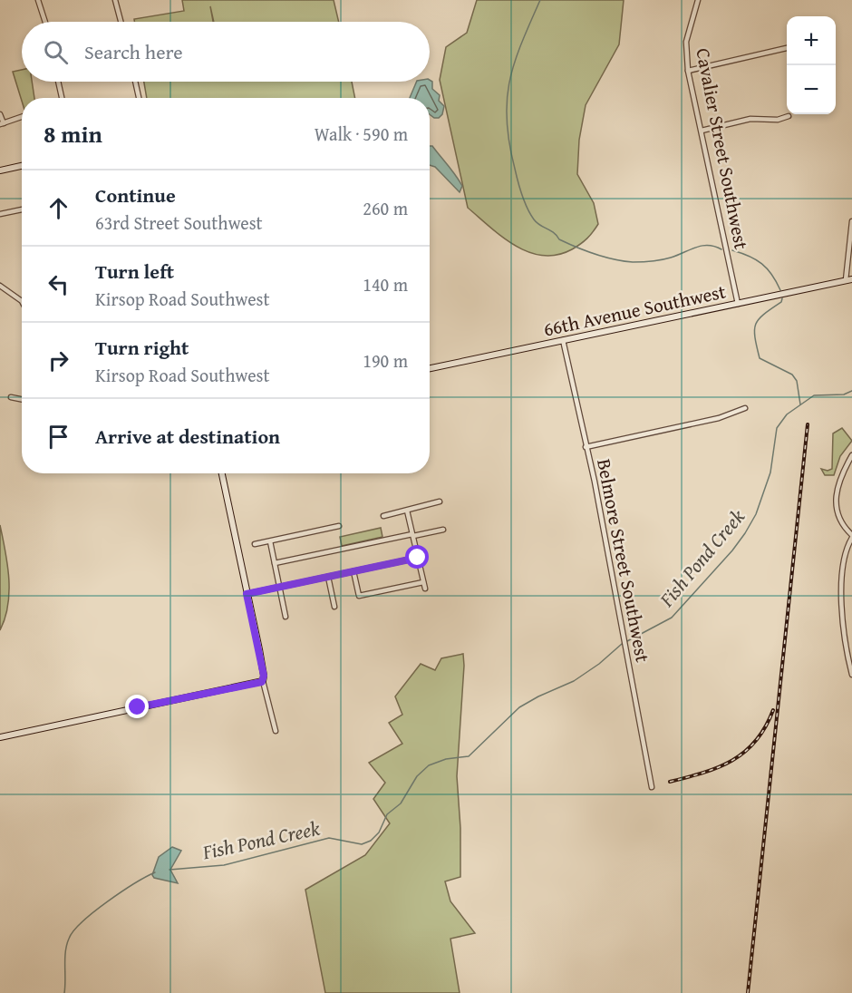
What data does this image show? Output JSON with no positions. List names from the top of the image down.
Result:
{
  "streets": {
    "street": ["Cavalier Street Southwest", "66th Avenue Southwest", "Belmore Street Southwest"]
  },
  "crossings": [
    ["Cavalier Street Southwest", "66th Avenue Southwest"],
    ["66th Avenue Southwest", "Belmore Street Southwest"]
  ],
  "water": ["Fish Pond Creek"],
  "page": {
    "map_buttons": ["+", "−"],
    "search": "Search here",
    "heading": ["8 min", "Walk · 590 m"],
    "list": [
      ["Continue", "63rd Street Southwest", "260 m"],
      ["Turn left", "Kirsop Road Southwest", "140 m"],
      ["Turn right", "Kirsop Road Southwest", "190 m"],
      "Arrive at destination"
    ]
  }
}
